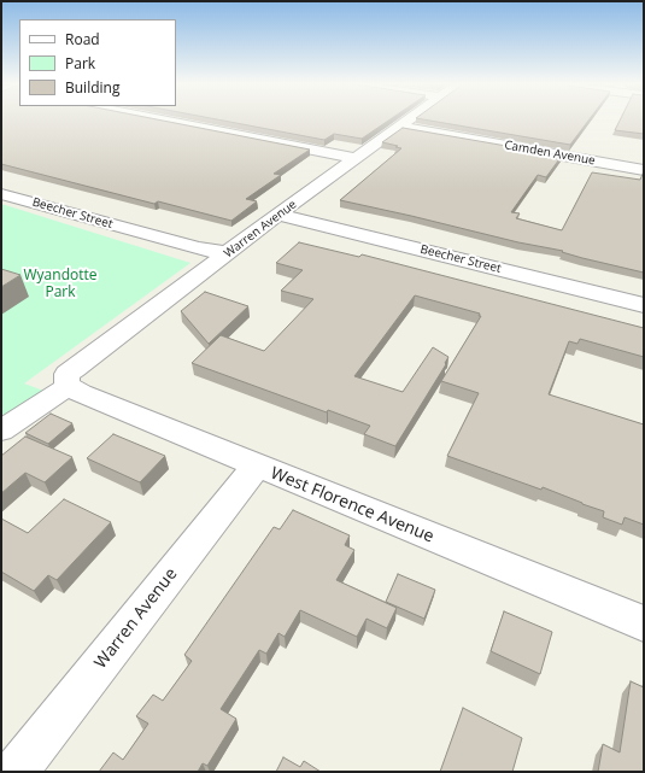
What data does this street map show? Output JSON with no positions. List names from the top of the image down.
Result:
{
  "streets": {
    "street": [
      "Camden Avenue",
      "Beecher Street",
      "Warren Avenue",
      "West Florence Avenue"
    ]
  },
  "crossings": [
    ["Camden Avenue", "Warren Avenue"],
    ["Beecher Street", "Warren Avenue"],
    ["Warren Avenue", "West Florence Avenue"]
  ],
  "parks": ["Wyandotte Park"],
  "legend": ["Road", "Park", "Building"]
}
